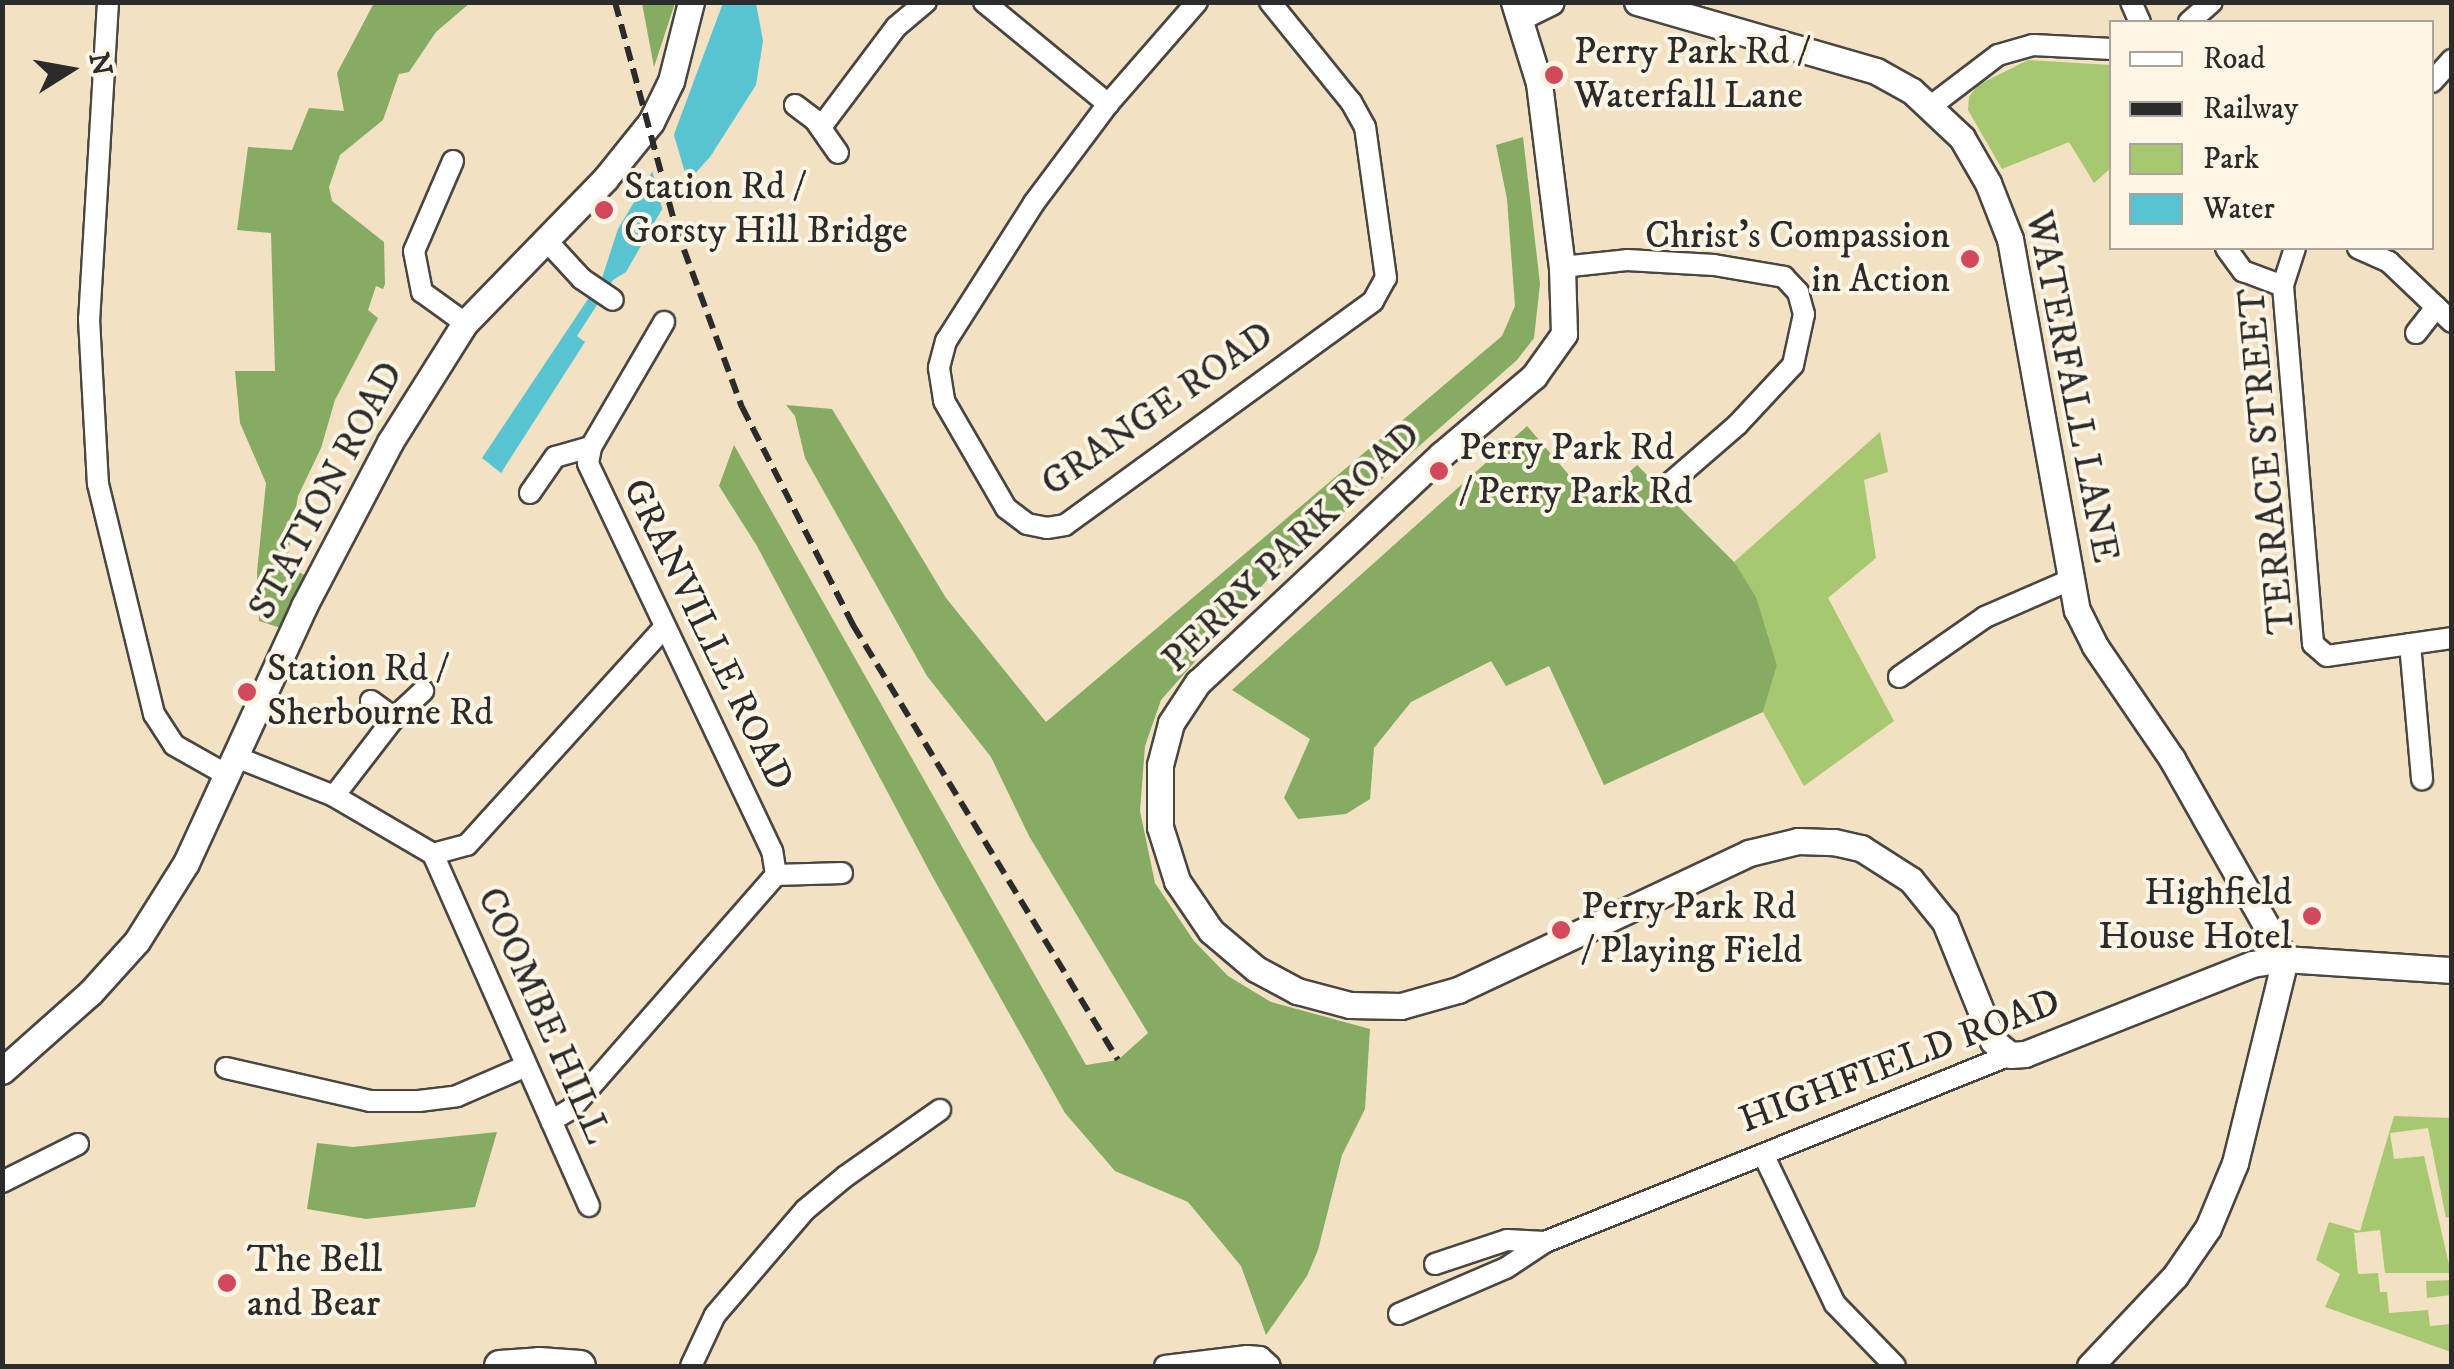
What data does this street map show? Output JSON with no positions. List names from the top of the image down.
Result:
{
  "streets": {
    "street": [
      "WATERFALL LANE",
      "GRANGE ROAD",
      "TERRACE STREET",
      "STATION ROAD",
      "PERRY PARK ROAD",
      "GRANVILLE ROAD",
      "COOMBE HILL",
      "HIGHFIELD ROAD"
    ]
  },
  "crossings": [
    ["WATERFALL LANE", "HIGHFIELD ROAD"],
    ["PERRY PARK ROAD", "HIGHFIELD ROAD"]
  ],
  "places": [
    "Perry Park Rd / Waterfall Lane",
    "Station Rd / Gorsty Hill Bridge",
    "Christ's Compassion in Action",
    "Perry Park Rd / Perry Park Rd",
    "Station Rd / Sherbourne Rd",
    "Highfield House Hotel",
    "Perry Park Rd / Playing Field",
    "The Bell and Bear"
  ],
  "legend": [
    "Road",
    "Railway",
    "Park",
    "Water"
  ],
  "north": "right"
}
